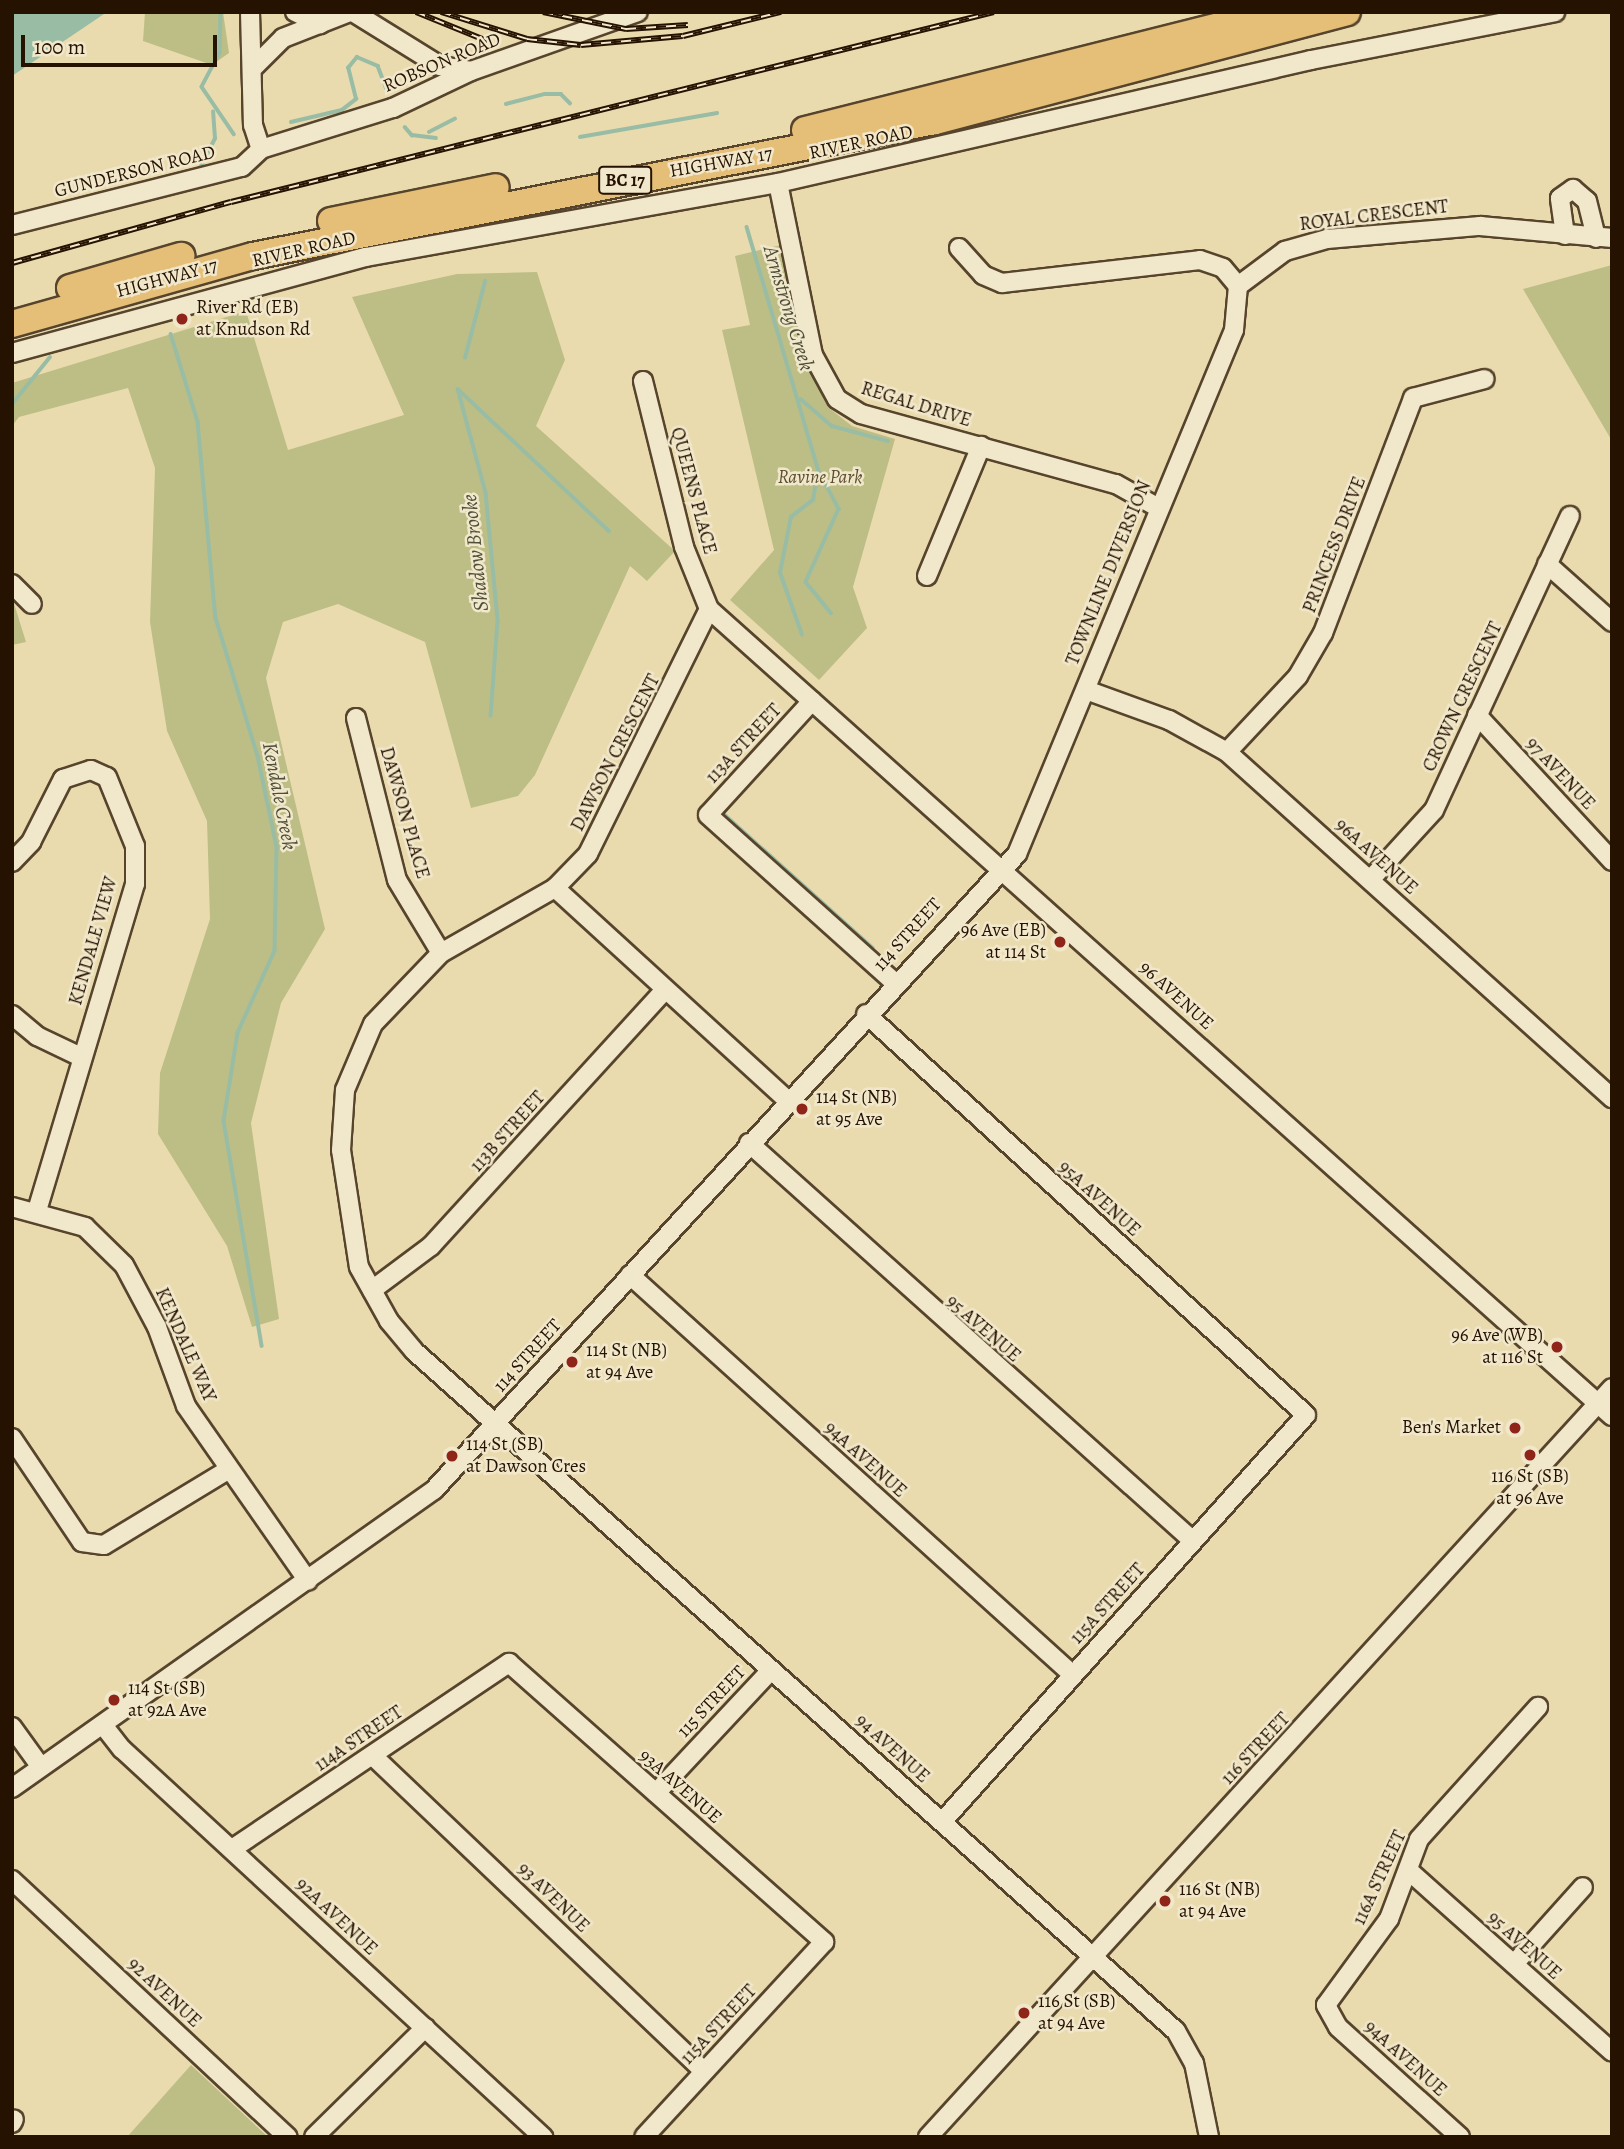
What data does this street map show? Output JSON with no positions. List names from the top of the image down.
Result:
{
  "streets": {
    "highway": ["HIGHWAY 17", "BC 17"],
    "street": [
      "ROBSON ROAD",
      "RIVER ROAD",
      "GUNDERSON ROAD",
      "ROYAL CRESCENT",
      "REGAL DRIVE",
      "QUEENS PLACE",
      "PRINCESS DRIVE",
      "TOWNLINE DIVERSION",
      "CROWN CRESCENT",
      "113A STREET",
      "DAWSON CRESCENT",
      "97 AVENUE",
      "DAWSON PLACE",
      "96A AVENUE",
      "114 STREET",
      "KENDALE VIEW",
      "96 AVENUE",
      "113B STREET",
      "95A AVENUE",
      "95 AVENUE",
      "KENDALE WAY",
      "94A AVENUE",
      "115A STREET",
      "115 STREET",
      "114A STREET",
      "94 AVENUE",
      "116 STREET",
      "93A AVENUE",
      "116A STREET",
      "93 AVENUE",
      "92A AVENUE",
      "92 AVENUE"
    ]
  },
  "crossings": [
    ["ROBSON ROAD", "GUNDERSON ROAD"],
    ["RIVER ROAD", "REGAL DRIVE"],
    ["ROYAL CRESCENT", "TOWNLINE DIVERSION"],
    ["REGAL DRIVE", "TOWNLINE DIVERSION"],
    ["QUEENS PLACE", "DAWSON CRESCENT"],
    ["QUEENS PLACE", "96 AVENUE"],
    ["PRINCESS DRIVE", "96A AVENUE"],
    ["TOWNLINE DIVERSION", "96A AVENUE"],
    ["TOWNLINE DIVERSION", "114 STREET"],
    ["TOWNLINE DIVERSION", "96 AVENUE"],
    ["CROWN CRESCENT", "97 AVENUE"],
    ["CROWN CRESCENT", "96A AVENUE"],
    ["113A STREET", "114 STREET"],
    ["113A STREET", "96 AVENUE"],
    ["DAWSON CRESCENT", "DAWSON PLACE"],
    ["DAWSON CRESCENT", "114 STREET"],
    ["DAWSON CRESCENT", "96 AVENUE"],
    ["DAWSON CRESCENT", "113B STREET"],
    ["DAWSON CRESCENT", "94 AVENUE"],
    ["114 STREET", "96 AVENUE"],
    ["114 STREET", "95A AVENUE"],
    ["114 STREET", "95 AVENUE"],
    ["114 STREET", "KENDALE WAY"],
    ["114 STREET", "94A AVENUE"],
    ["114 STREET", "94 AVENUE"],
    ["114 STREET", "92A AVENUE"],
    ["KENDALE VIEW", "KENDALE WAY"],
    ["96 AVENUE", "116 STREET"],
    ["95A AVENUE", "115A STREET"],
    ["95 AVENUE", "115A STREET"],
    ["95 AVENUE", "116A STREET"],
    ["94A AVENUE", "115A STREET"],
    ["94A AVENUE", "116A STREET"],
    ["115A STREET", "94 AVENUE"],
    ["115A STREET", "93A AVENUE"],
    ["115A STREET", "93 AVENUE"],
    ["115 STREET", "94 AVENUE"],
    ["115 STREET", "93A AVENUE"],
    ["114A STREET", "93A AVENUE"],
    ["114A STREET", "93 AVENUE"],
    ["114A STREET", "92A AVENUE"],
    ["94 AVENUE", "116 STREET"]
  ],
  "water": ["Armstrong Creek", "Shadow Brooke", "Kendale Creek"],
  "parks": ["Ravine Park"],
  "places": [
    "River Rd (EB) at Knudson Rd",
    "96 Ave (EB) at 114 St",
    "114 St (NB) at 95 Ave",
    "96 Ave (WB) at 116 St",
    "114 St (NB) at 94 Ave",
    "Ben's Market",
    "116 St (SB) at 96 Ave",
    "114 St (SB) at Dawson Cres",
    "114 St (SB) at 92A Ave",
    "116 St (NB) at 94 Ave",
    "116 St (SB) at 94 Ave"
  ],
  "scale_bar": "100 m"
}
